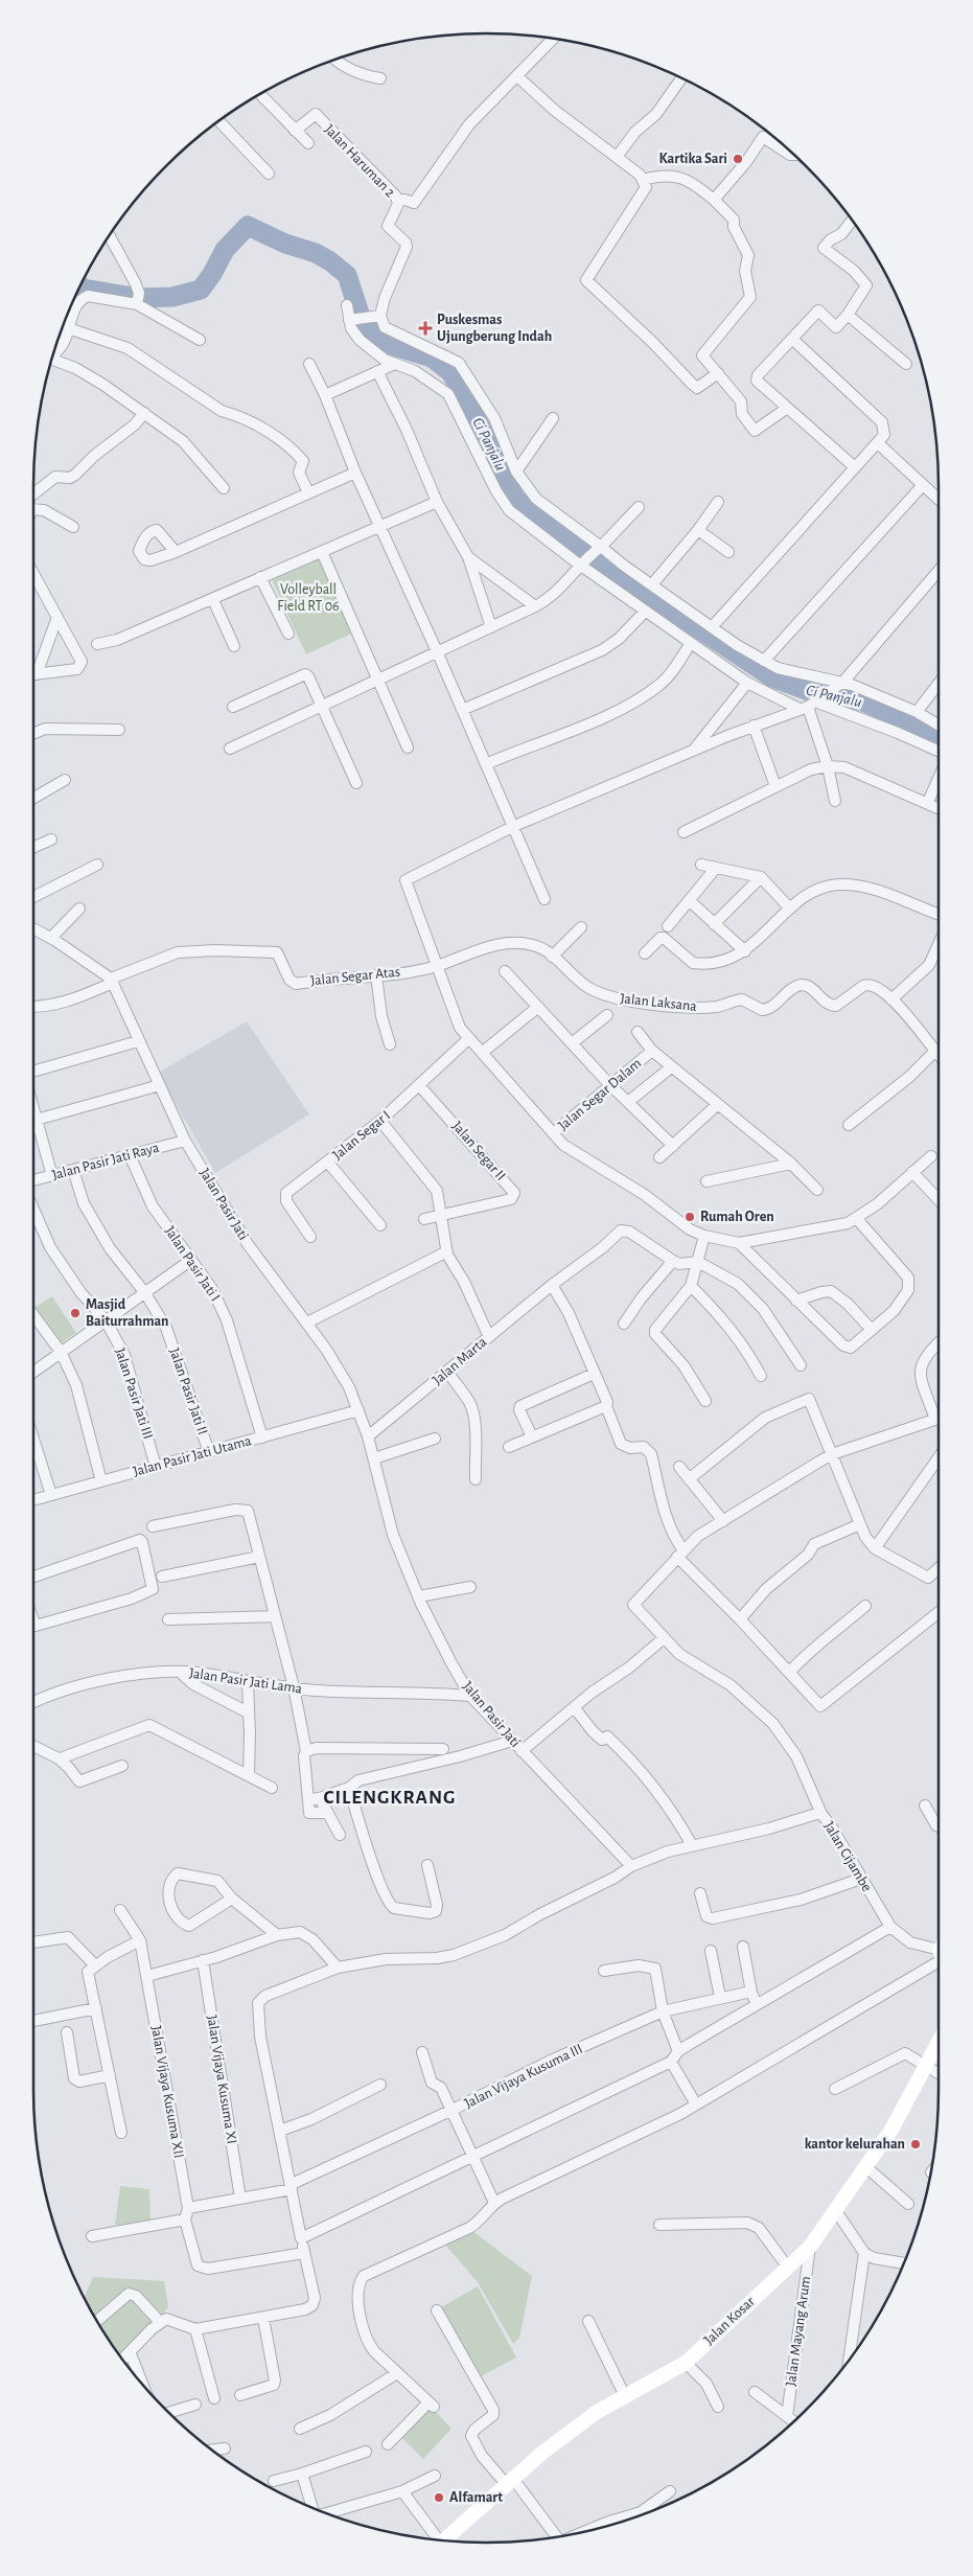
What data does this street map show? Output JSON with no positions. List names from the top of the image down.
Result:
{
  "streets": {
    "street": [
      "Jalan Haruman 2",
      "Jalan Segar Atas",
      "Jalan Laksana",
      "Jalan Segar Dalam",
      "Jalan Segar I",
      "Jalan Segar II",
      "Jalan Pasir Jati Raya",
      "Jalan Pasir Jati",
      "Jalan Pasir Jati I",
      "Jalan Marta",
      "Jalan Pasir Jati II",
      "Jalan Pasir Jati III",
      "Jalan Pasir Jati Utama",
      "Jalan Pasir Jati Lama",
      "Jalan Cijambe",
      "Jalan Vijaya Kusuma III",
      "Jalan Vijaya Kusuma XI",
      "Jalan Vijaya Kusuma XII",
      "Jalan Kosar",
      "Jalan Mayang Arum"
    ]
  },
  "crossings": [
    ["Jalan Segar Atas", "Jalan Laksana"],
    ["Jalan Segar Atas", "Jalan Pasir Jati"],
    ["Jalan Segar I", "Jalan Segar II"],
    ["Jalan Pasir Jati Raya", "Jalan Pasir Jati"],
    ["Jalan Pasir Jati Raya", "Jalan Pasir Jati I"],
    ["Jalan Pasir Jati Raya", "Jalan Pasir Jati II"],
    ["Jalan Pasir Jati", "Jalan Marta"],
    ["Jalan Pasir Jati", "Jalan Pasir Jati Utama"],
    ["Jalan Pasir Jati", "Jalan Pasir Jati Lama"],
    ["Jalan Pasir Jati", "Jalan Cijambe"],
    ["Jalan Pasir Jati I", "Jalan Pasir Jati Utama"],
    ["Jalan Pasir Jati II", "Jalan Pasir Jati Utama"],
    ["Jalan Pasir Jati III", "Jalan Pasir Jati Utama"],
    ["Jalan Vijaya Kusuma III", "Jalan Vijaya Kusuma XI"],
    ["Jalan Vijaya Kusuma III", "Jalan Vijaya Kusuma XII"],
    ["Jalan Kosar", "Jalan Mayang Arum"]
  ],
  "districts": ["CILENGKRANG"],
  "water": ["Ci Panjalu"],
  "parks": ["Volleyball Field RT 06"],
  "places": {
    "other": [
      "Kartika Sari",
      "Rumah Oren",
      "Masjid Baiturrahman",
      "kantor kelurahan",
      "Alfamart"
    ],
    "health": ["Puskesmas Ujungberung Indah"]
  }
}
